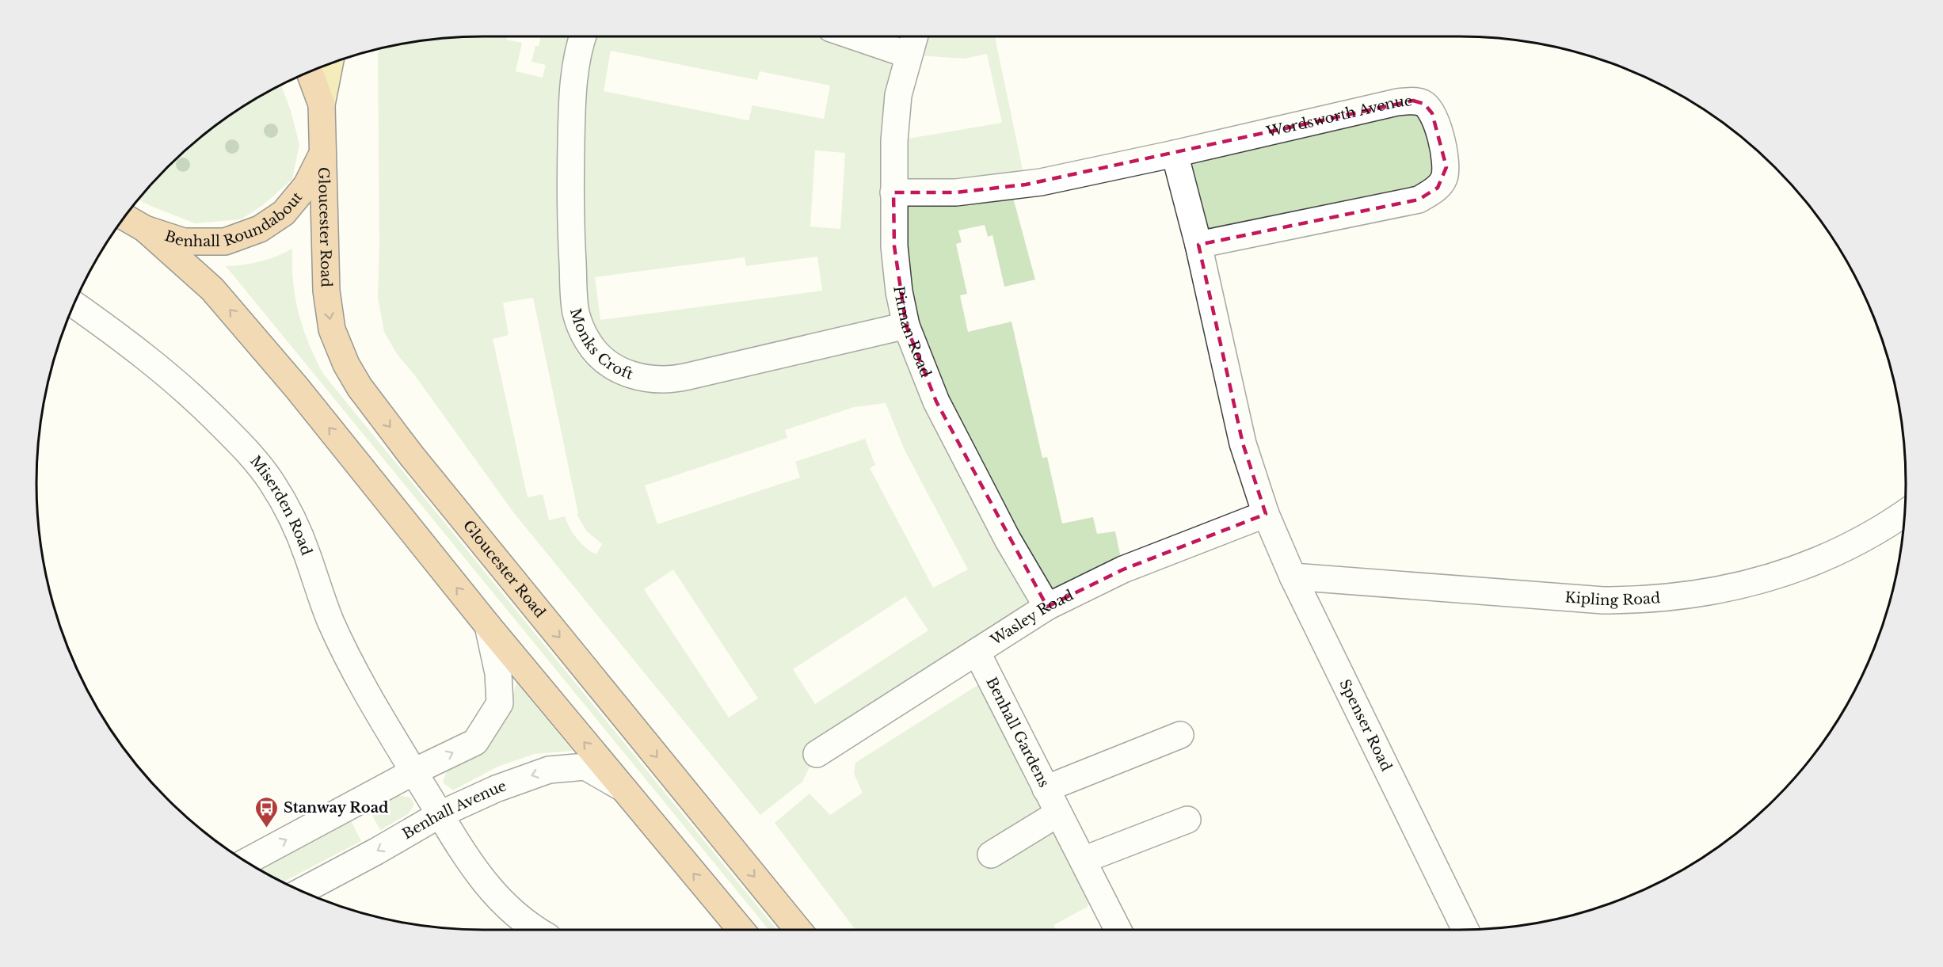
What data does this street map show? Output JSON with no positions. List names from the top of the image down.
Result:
{
  "streets": {
    "highway": ["Benhall Roundabout", "Gloucester Road"],
    "street": [
      "Wordsworth Avenue",
      "Pitman Road",
      "Monks Croft",
      "Miserden Road",
      "Kipling Road",
      "Wasley Road",
      "Spenser Road",
      "Benhall Gardens",
      "Benhall Avenue"
    ]
  },
  "crossings": [
    ["Wordsworth Avenue", "Pitman Road"],
    ["Benhall Roundabout", "Gloucester Road"],
    ["Pitman Road", "Monks Croft"],
    ["Pitman Road", "Wasley Road"],
    ["Miserden Road", "Benhall Avenue"],
    ["Kipling Road", "Spenser Road"],
    ["Wasley Road", "Spenser Road"],
    ["Wasley Road", "Benhall Gardens"]
  ],
  "places": {
    "bus stop": ["Stanway Road"]
  }
}
